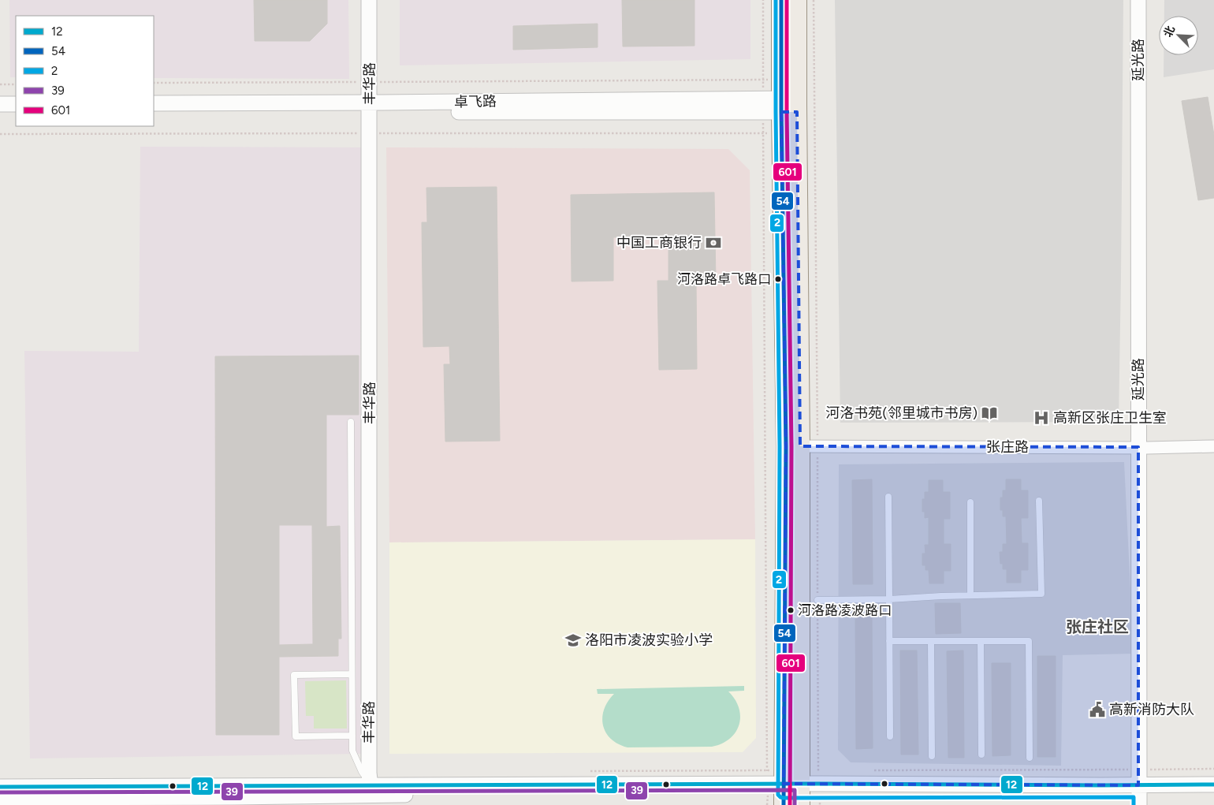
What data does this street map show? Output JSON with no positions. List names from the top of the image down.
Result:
{
  "streets": {
    "street": [
      "延光路",
      "丰华路",
      "卓飞路",
      "张庄路"
    ]
  },
  "crossings": [
    ["延光路", "张庄路"],
    ["丰华路", "卓飞路"]
  ],
  "districts": ["张庄社区"],
  "places": {
    "bank": ["中国工商银行"],
    "other": ["河洛路卓飞路口", "河洛路凌波路口"],
    "library": ["河洛书苑(邻里城市书房)"],
    "hospital": ["高新区张庄卫生室"],
    "school or university": ["洛阳市凌波实验小学"],
    "public building": ["高新消防大队"]
  },
  "lines": [
    "transit line 54",
    "transit line 2",
    "transit line 601",
    "transit line 12",
    "transit line 39"
  ],
  "legend": [
    "12",
    "54",
    "2",
    "39",
    "601"
  ],
  "north": "top left"
}
